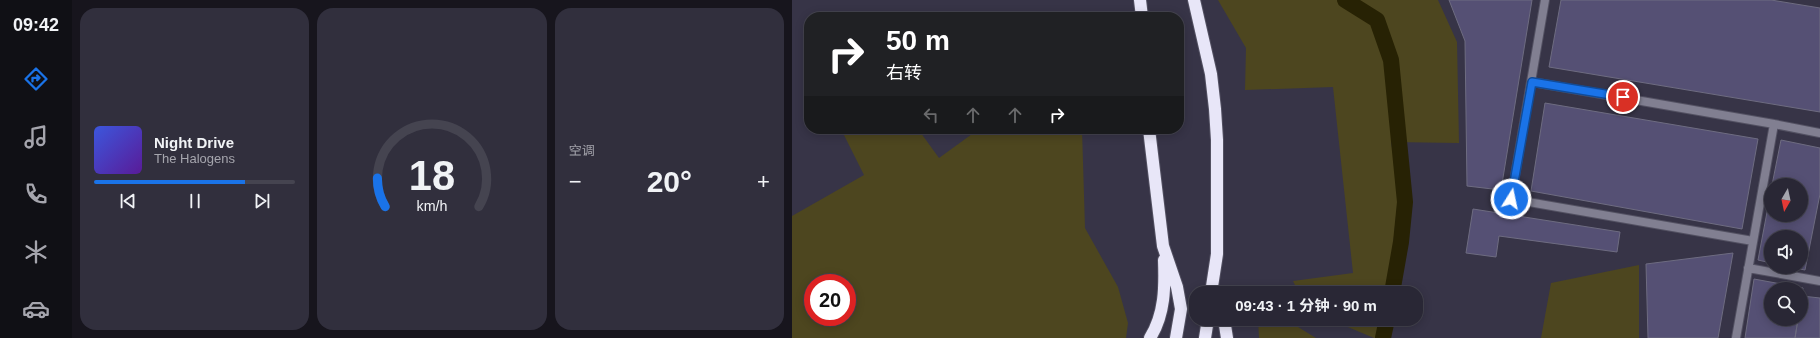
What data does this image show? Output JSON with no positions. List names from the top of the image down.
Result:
{
  "north": "bottom",
  "page": {
    "tabs": "09:42",
    "tile": "空调",
    "turn": ["50 m", "右转"],
    "song": ["Night Drive", "The Halogens"],
    "heat": ["−", "20°", "+"],
    "limit": "20",
    "trip": "09:43 · 1 分钟 · 90 m",
    "gauge": ["18", "km/h"]
  }
}
